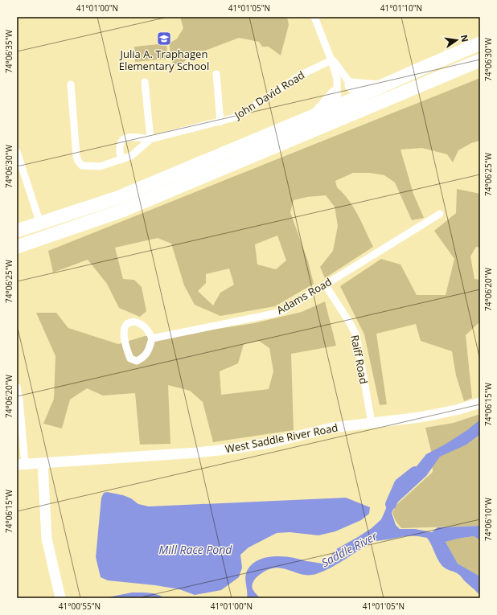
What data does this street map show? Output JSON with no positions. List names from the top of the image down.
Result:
{
  "streets": {
    "main road": ["West Saddle River Road"],
    "street": ["John David Road", "Adams Road", "Raiff Road"]
  },
  "crossings": [
    ["Adams Road", "Raiff Road"],
    ["Raiff Road", "West Saddle River Road"]
  ],
  "water": ["Mill Race Pond", "Saddle River"],
  "places": {
    "school or university": ["Julia A. Traphagen Elementary School"]
  },
  "north": "right",
  "coordinates": [
    "41°01'00\"N",
    "41°01'05\"N",
    "41°01'10\"N",
    "74°06'35\"W",
    "74°06'30\"W",
    "74°06'25\"W",
    "74°06'20\"W",
    "74°06'15\"W",
    "74°06'10\"W",
    "41°00'55\"N"
  ]
}
